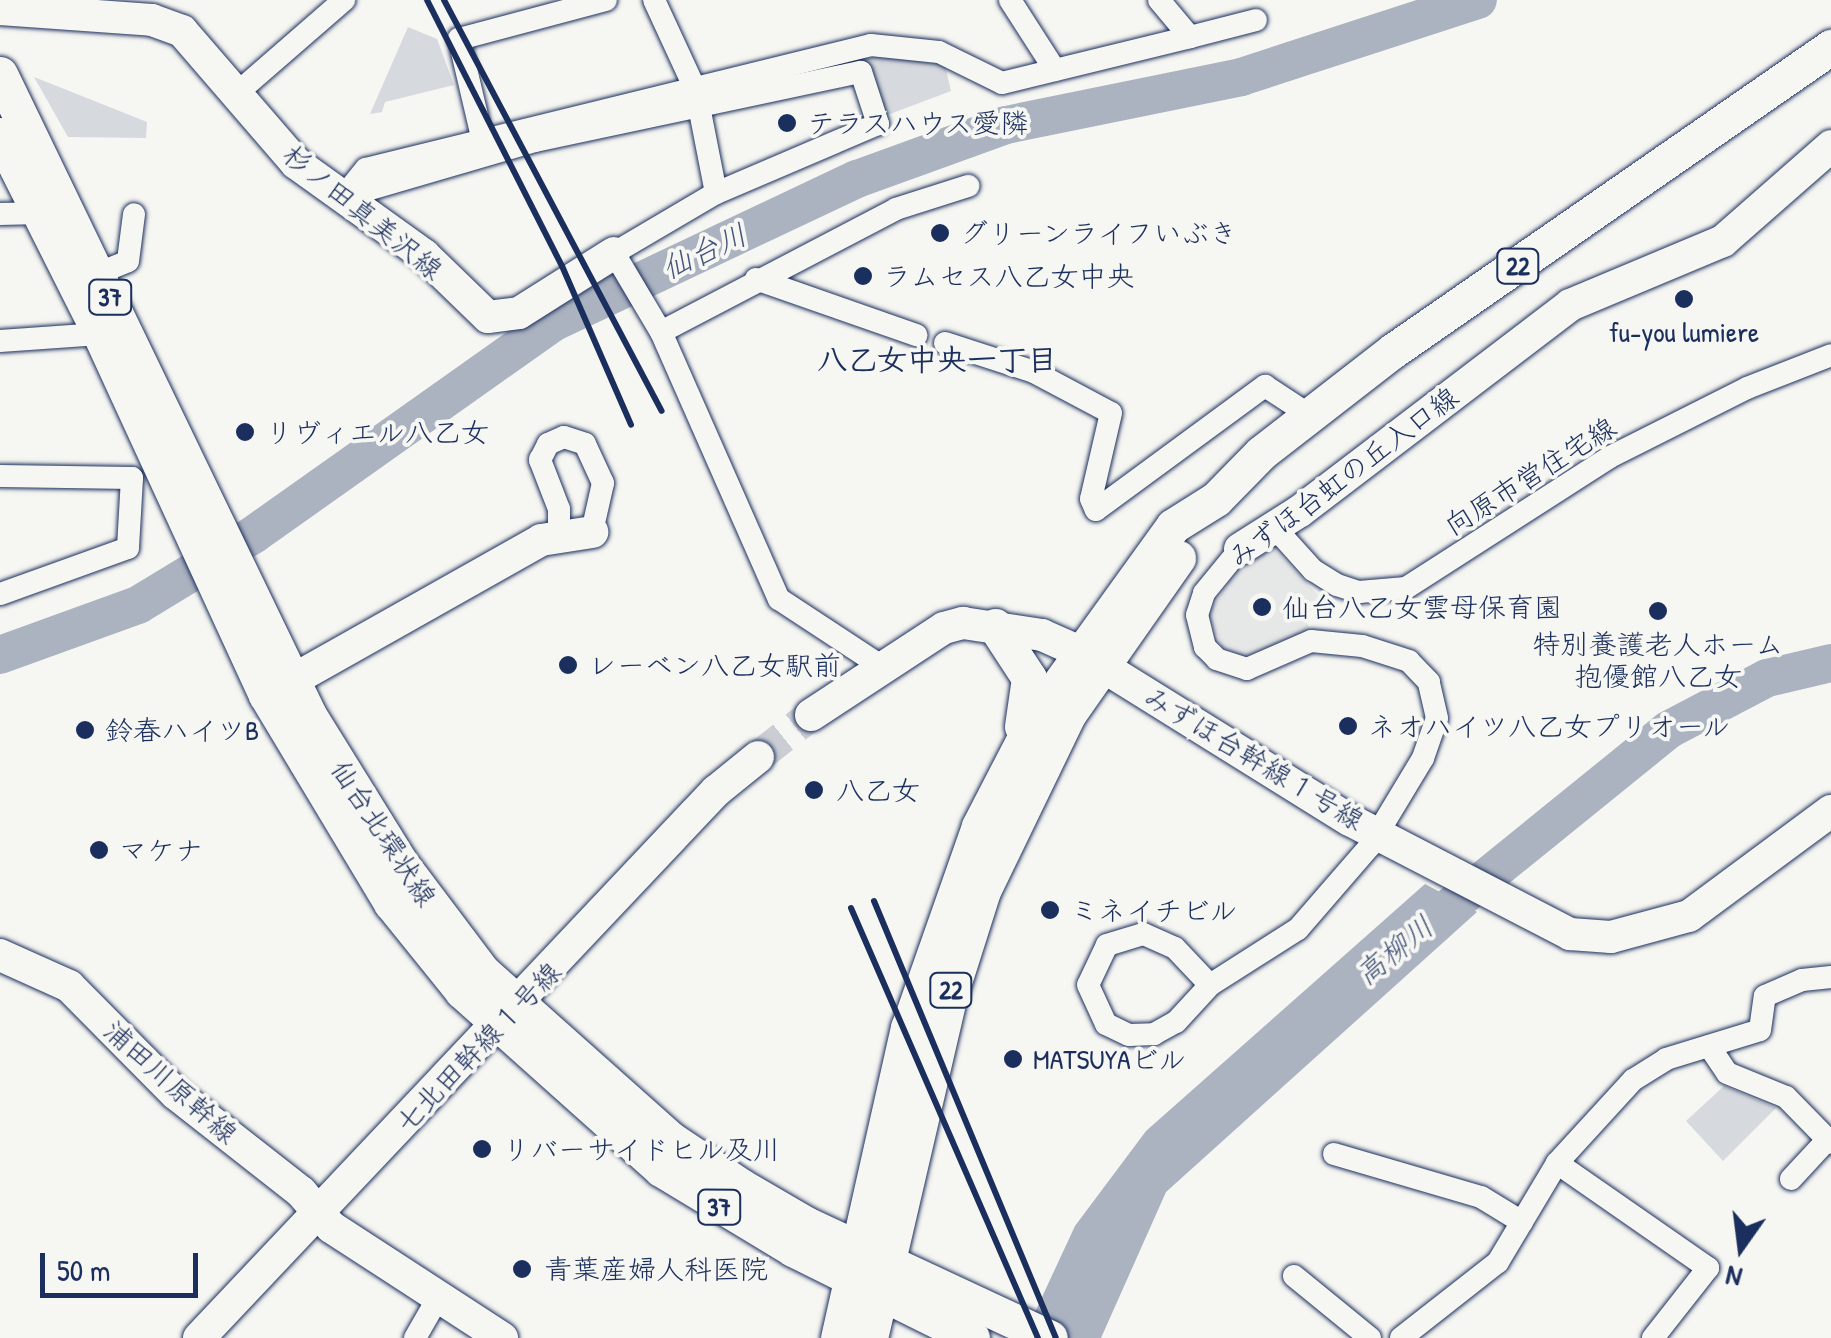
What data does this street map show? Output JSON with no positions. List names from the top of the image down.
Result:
{
  "streets": {
    "main road": ["22", "37", "仙台北環状線"],
    "street": [
      "杉ノ田真美沢線",
      "向原市営住宅線",
      "みずほ台虹の丘入口線",
      "みずほ台幹線１号線",
      "七北田幹線１号線",
      "浦田川原幹線"
    ]
  },
  "crossings": [
    ["22", "みずほ台幹線１号線"],
    ["22", "仙台北環状線"],
    ["向原市営住宅線", "みずほ台虹の丘入口線"],
    ["みずほ台虹の丘入口線", "みずほ台幹線１号線"],
    ["仙台北環状線", "七北田幹線１号線"],
    ["七北田幹線１号線", "浦田川原幹線"]
  ],
  "districts": ["八乙女中央一丁目"],
  "water": ["仙台川", "高柳川"],
  "places": [
    "テラスハウス愛隣",
    "グリーンライフいぶき",
    "ラムセス八乙女中央",
    "fu-you lumiere",
    "リヴィエル八乙女",
    "仙台八乙女雲母保育園",
    "特別養護老人ホーム 抱優館八乙女",
    "レーベン八乙女駅前",
    "ネオハイツ八乙女プリオール",
    "鈴春ハイツB",
    "八乙女",
    "マケナ",
    "ミネイチビル",
    "MATSUYAビル",
    "リバーサイドヒル及川",
    "青葉産婦人科医院"
  ],
  "scale_bar": "50 m",
  "north": "bottom"
}
